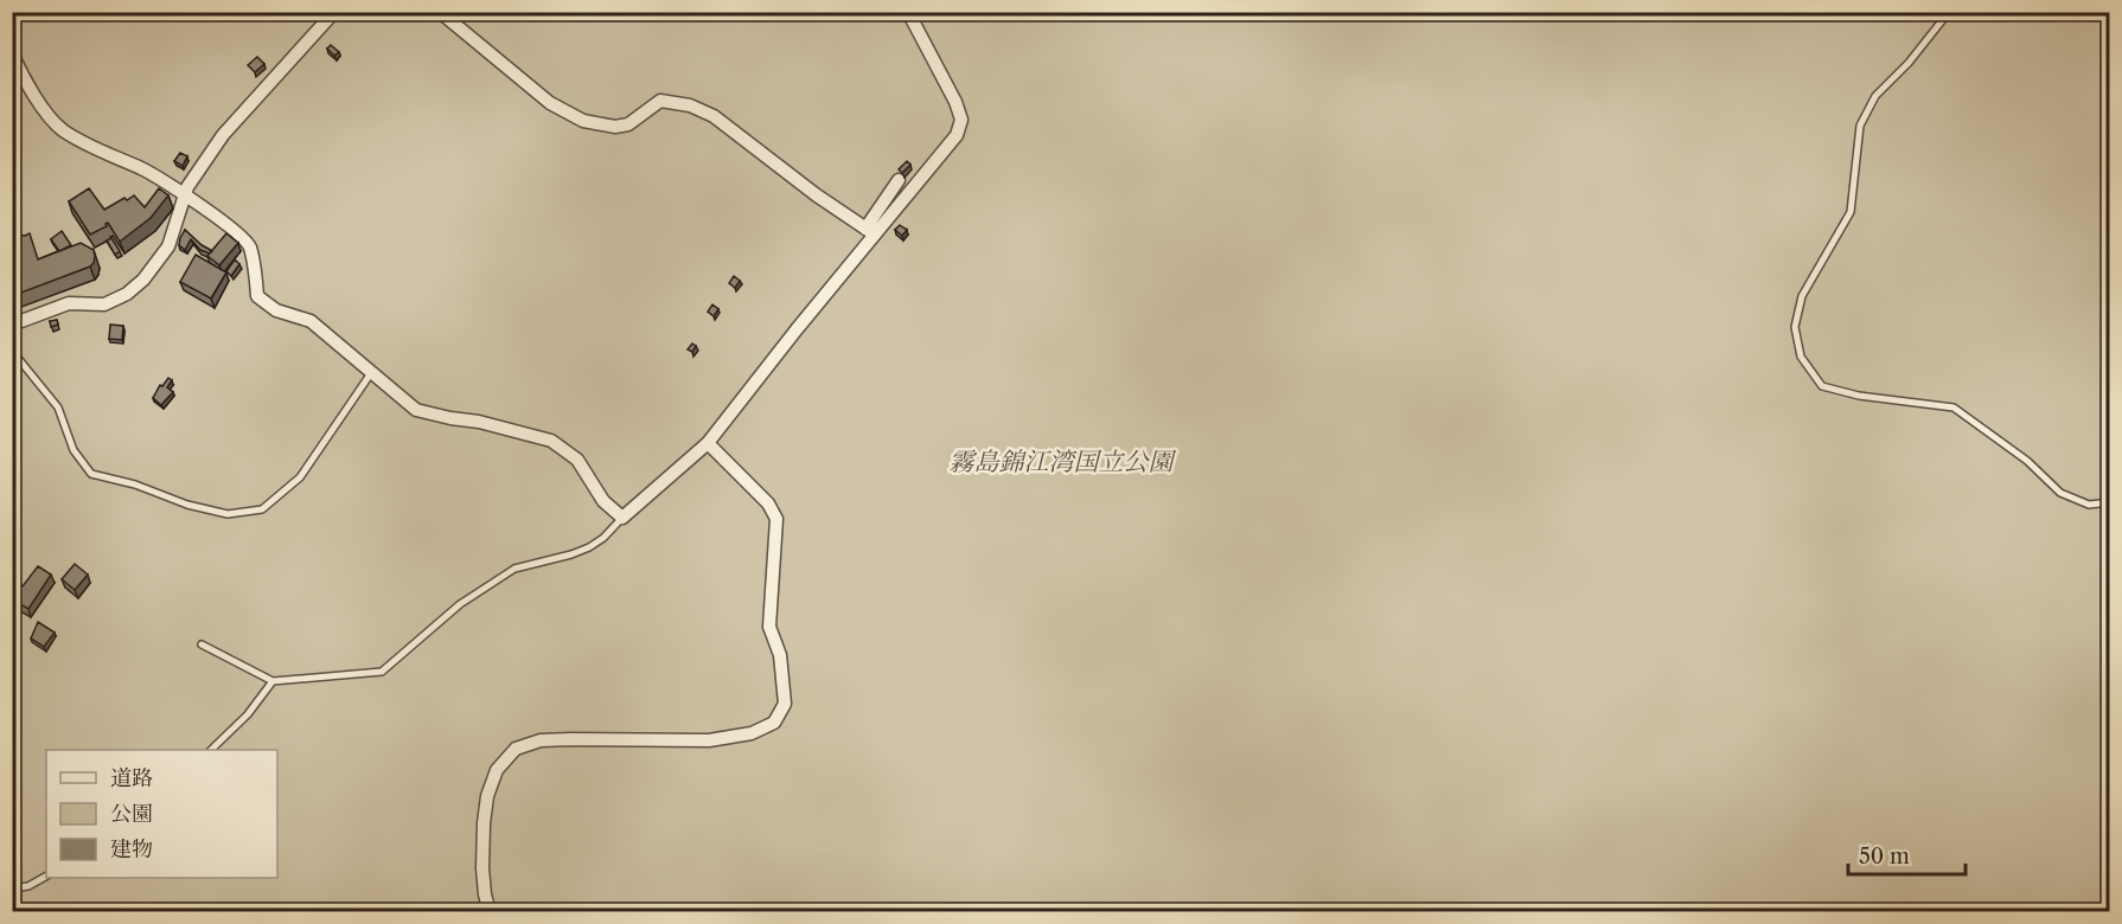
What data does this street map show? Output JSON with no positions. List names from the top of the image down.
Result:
{
  "parks": ["霧島錦江湾国立公園"],
  "legend": ["道路", "公園", "建物"],
  "scale_bar": "50 m"
}
